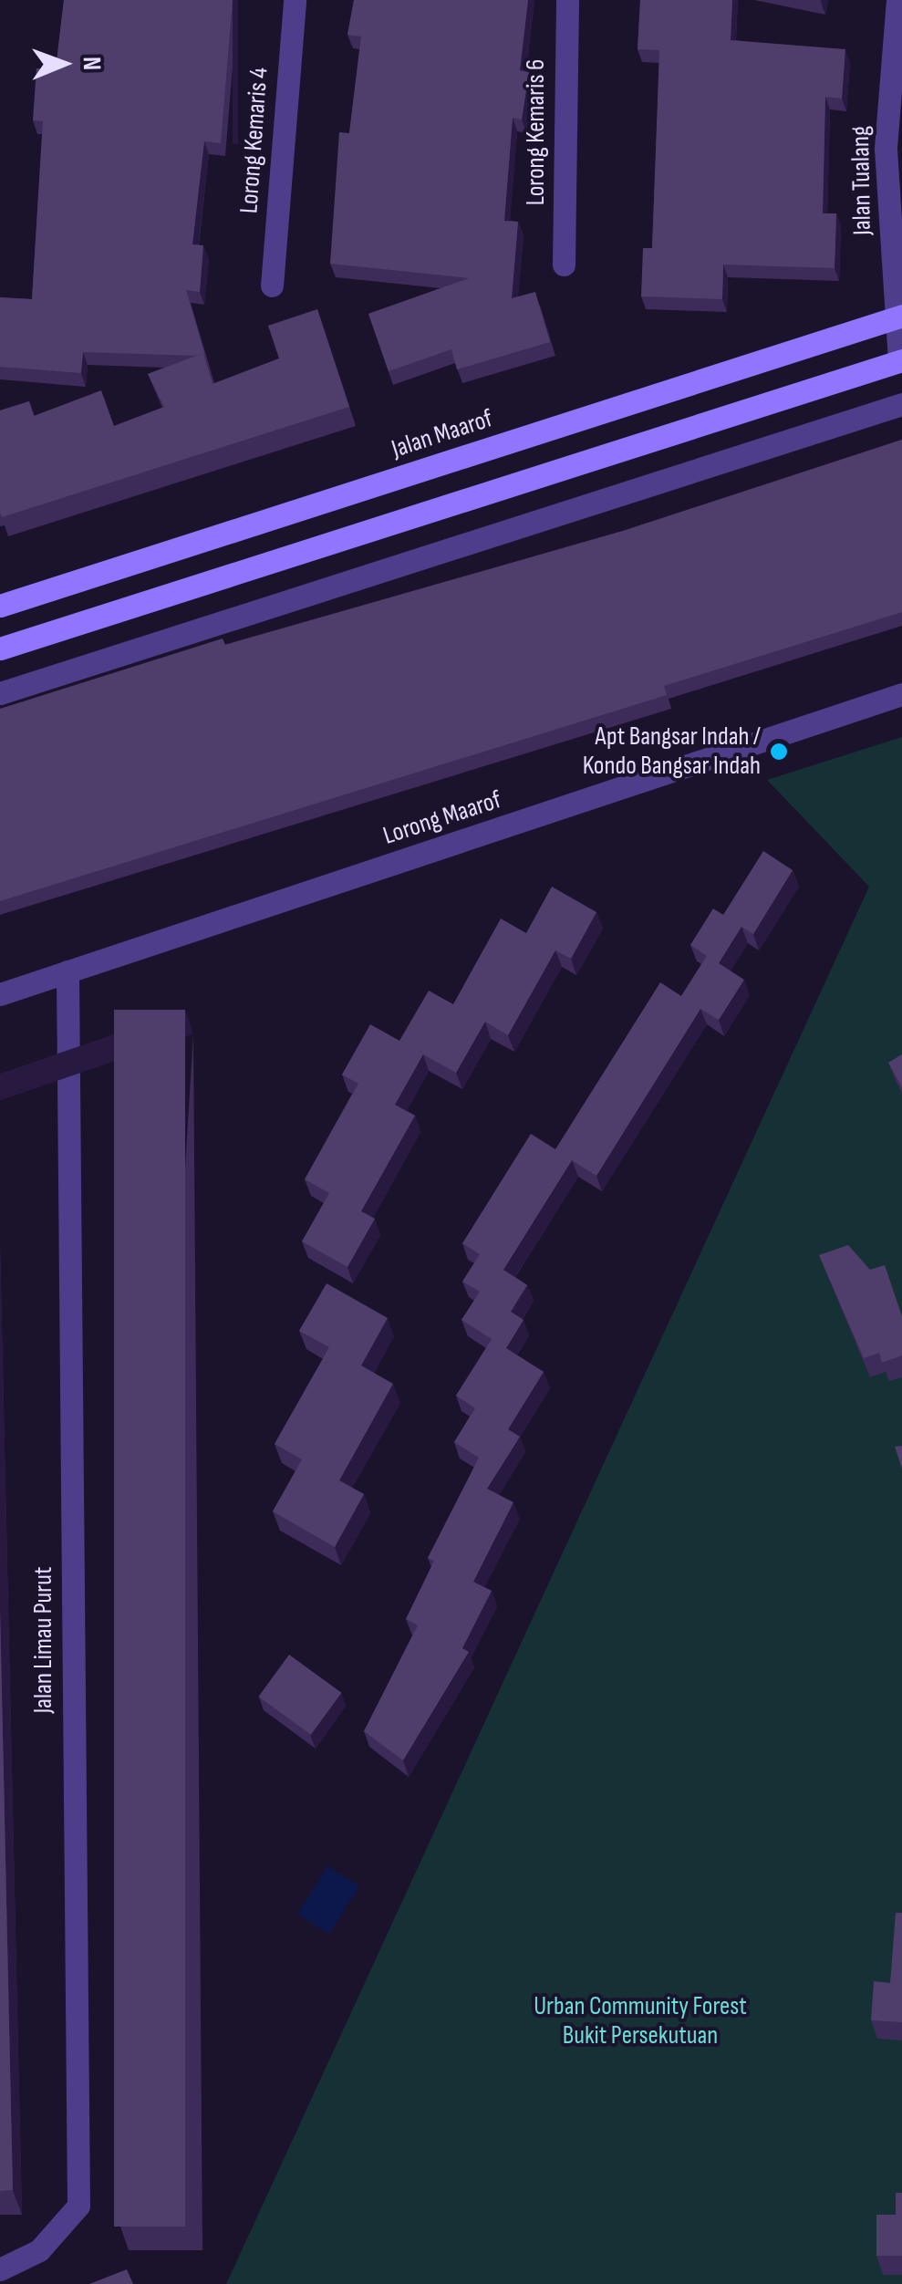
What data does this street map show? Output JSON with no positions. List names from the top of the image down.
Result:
{
  "streets": {
    "main road": ["Jalan Maarof"],
    "street": [
      "Lorong Kemaris 6",
      "Lorong Kemaris 4",
      "Jalan Tualang",
      "Lorong Maarof",
      "Jalan Limau Purut"
    ]
  },
  "crossings": [
    ["Jalan Tualang", "Jalan Maarof"],
    ["Lorong Maarof", "Jalan Limau Purut"]
  ],
  "parks": ["Urban Community Forest Bukit Persekutuan"],
  "places": ["Apt Bangsar Indah / Kondo Bangsar Indah"],
  "north": "right"
}
